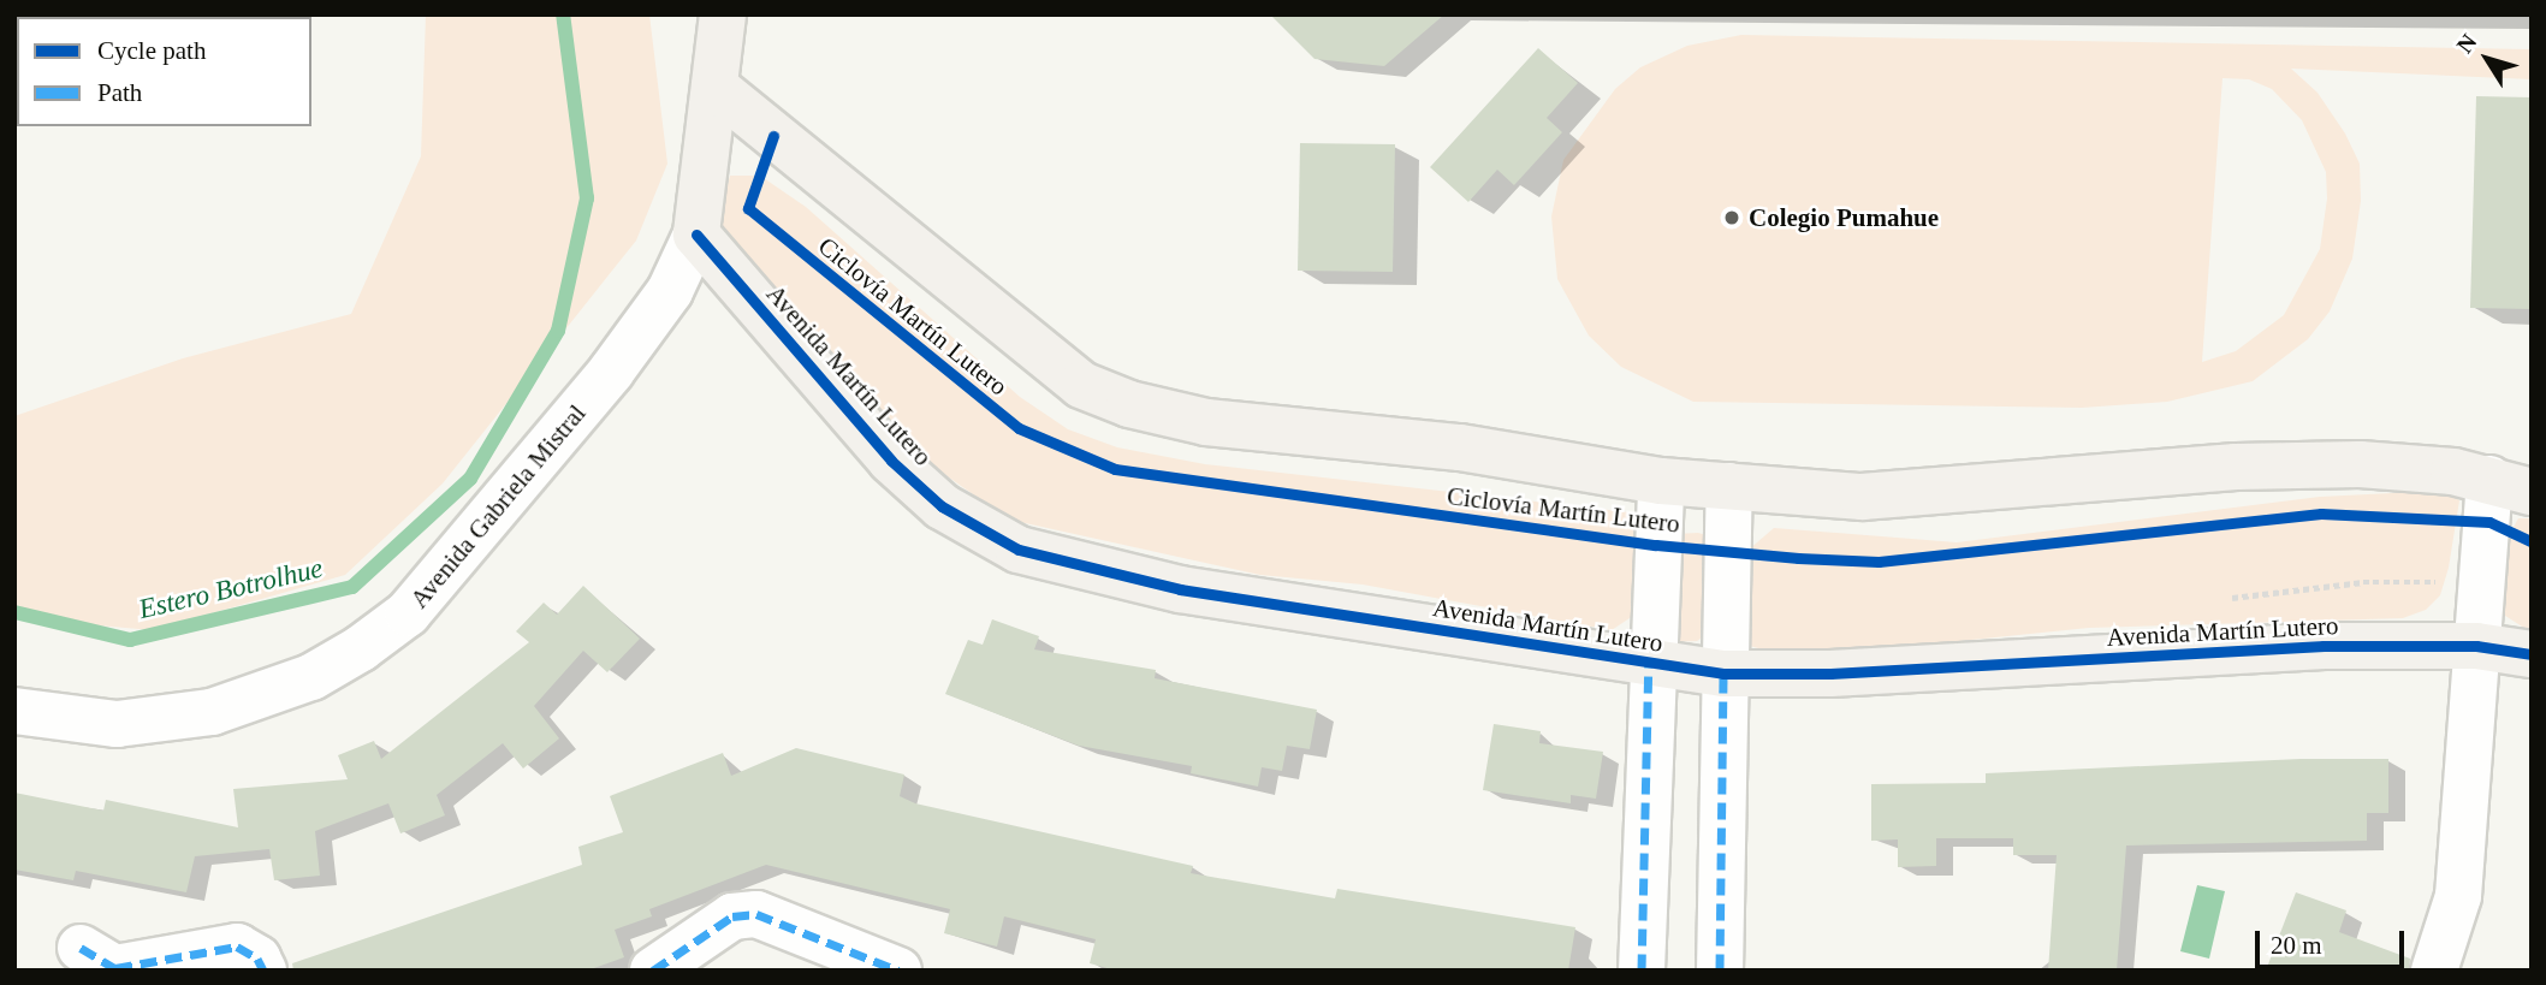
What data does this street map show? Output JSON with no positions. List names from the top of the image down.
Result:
{
  "streets": {
    "street": ["Avenida Martín Lutero", "Avenida Gabriela Mistral"],
    "cycle path": ["Ciclovía Martín Lutero"]
  },
  "crossings": [
    ["Avenida Martín Lutero", "Avenida Gabriela Mistral"]
  ],
  "water": ["Estero Botrolhue"],
  "places": ["Colegio Pumahue"],
  "legend": ["Cycle path", "Path"],
  "scale_bar": "20 m",
  "north": "top left"
}
